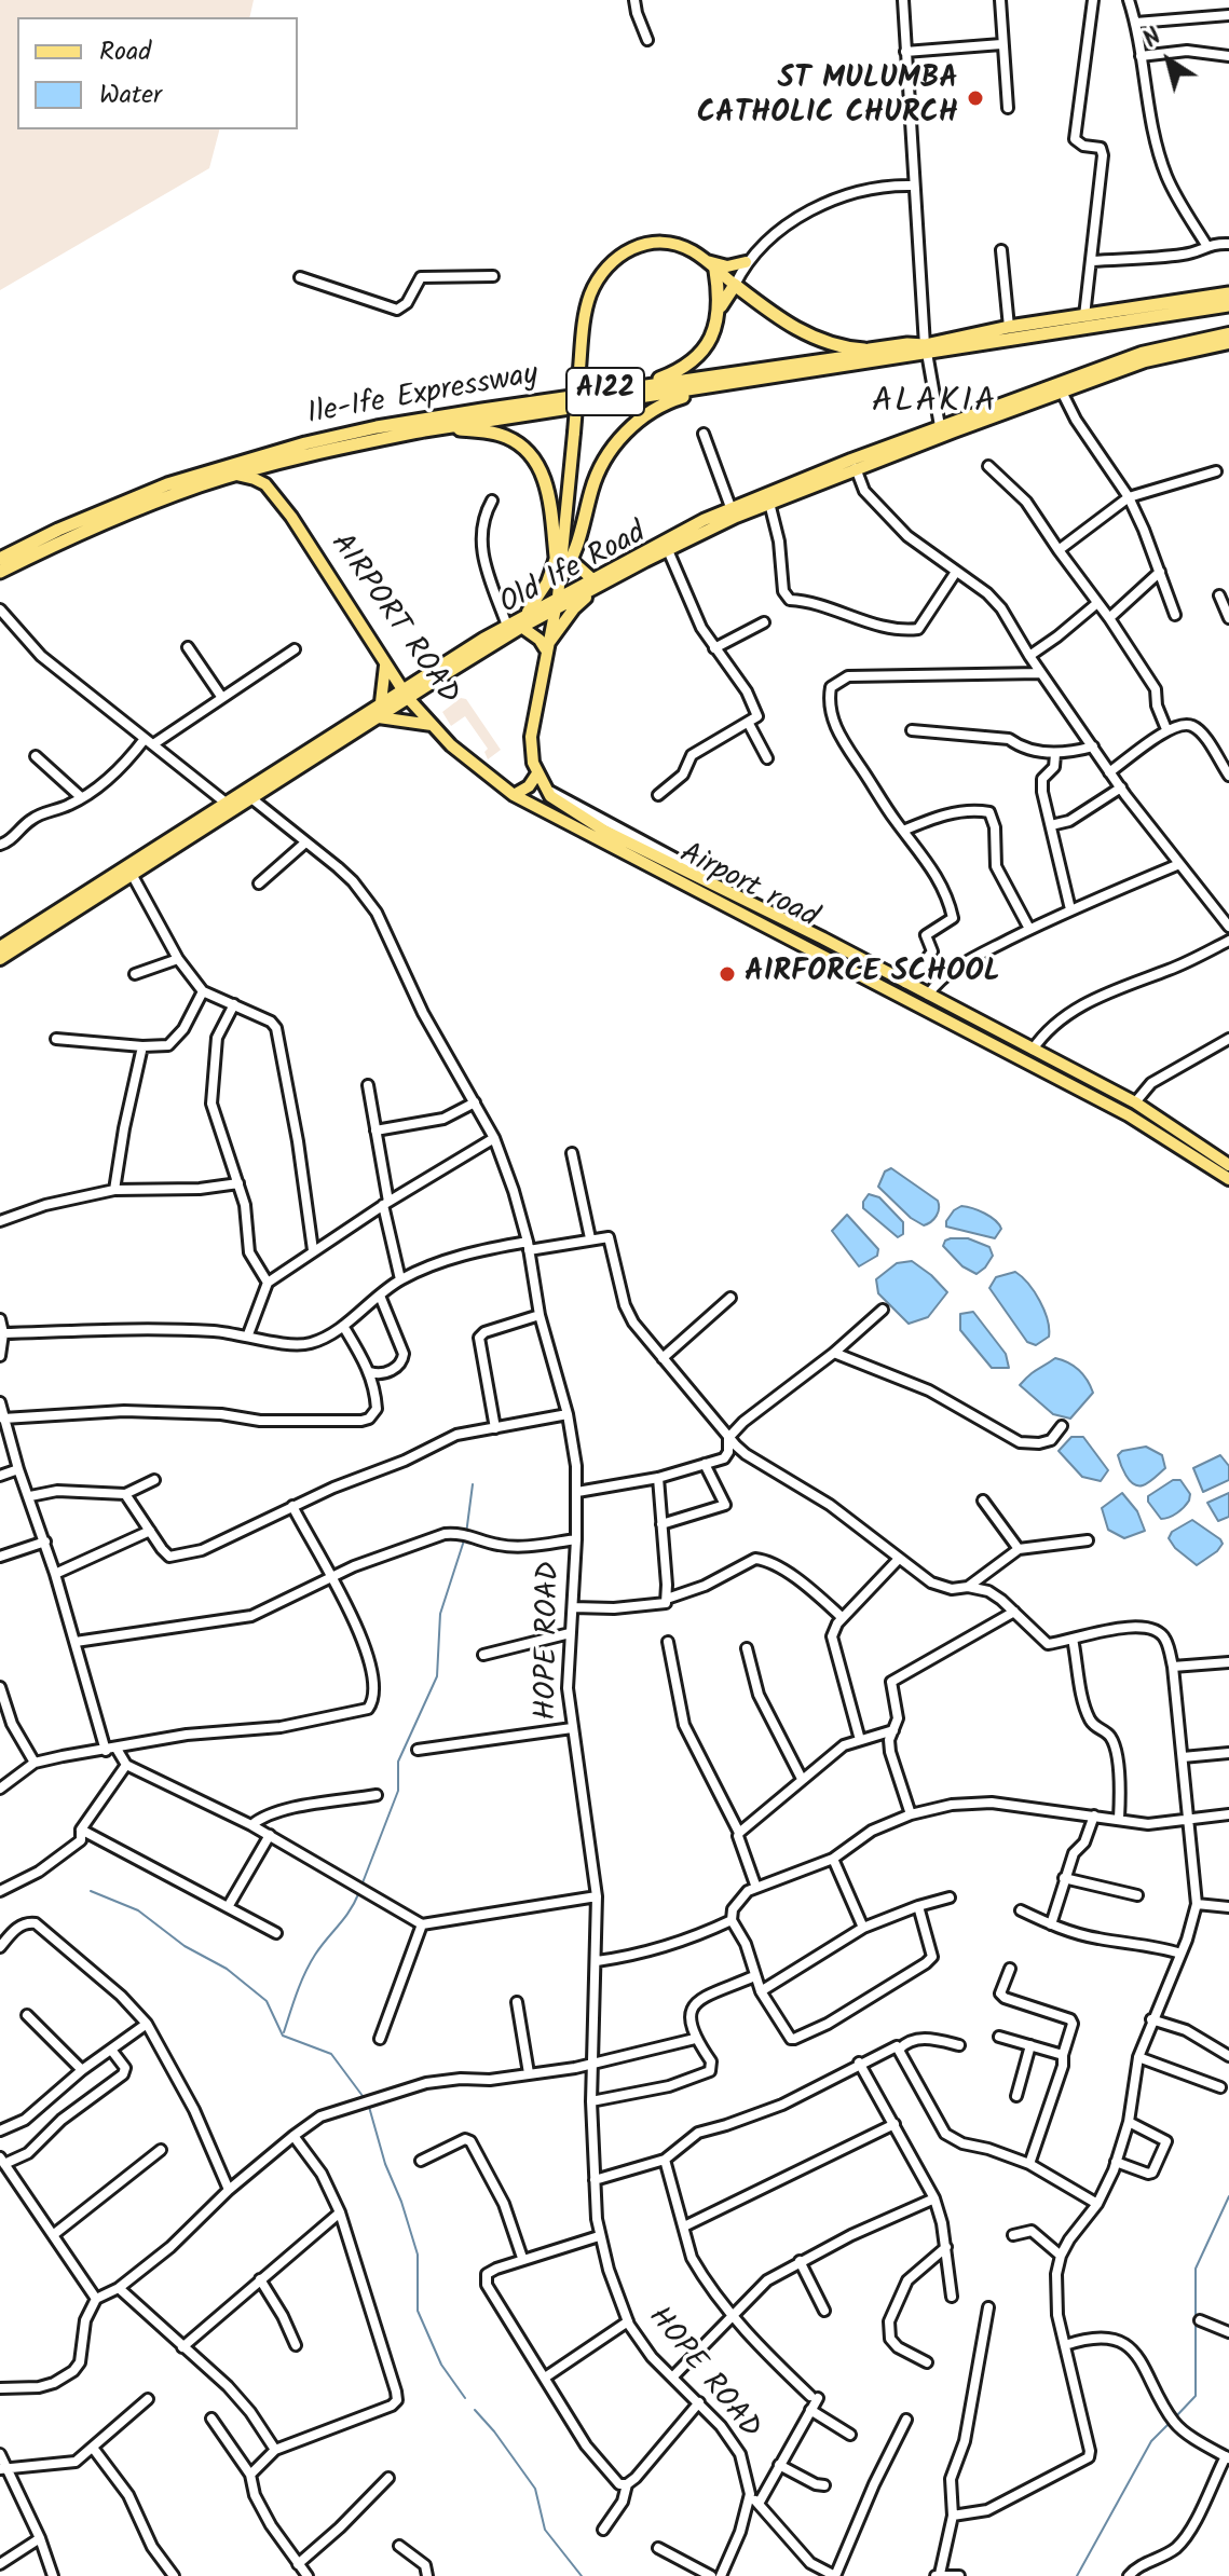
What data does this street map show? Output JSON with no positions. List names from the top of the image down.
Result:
{
  "streets": {
    "highway": ["A122", "Ile-Ife Expressway"],
    "main road": ["Old Ife Road", "AIRPORT ROAD", "Airport road"],
    "street": ["HOPE ROAD"]
  },
  "crossings": [
    ["Ile-Ife Expressway", "AIRPORT ROAD"],
    ["Old Ife Road", "AIRPORT ROAD"],
    ["Old Ife Road", "HOPE ROAD"],
    ["AIRPORT ROAD", "Airport road"]
  ],
  "districts": ["ALAKIA"],
  "places": ["ST MULUMBA CATHOLIC CHURCH", "AIRFORCE SCHOOL"],
  "legend": ["Road", "Water"],
  "north": "top left"
}
